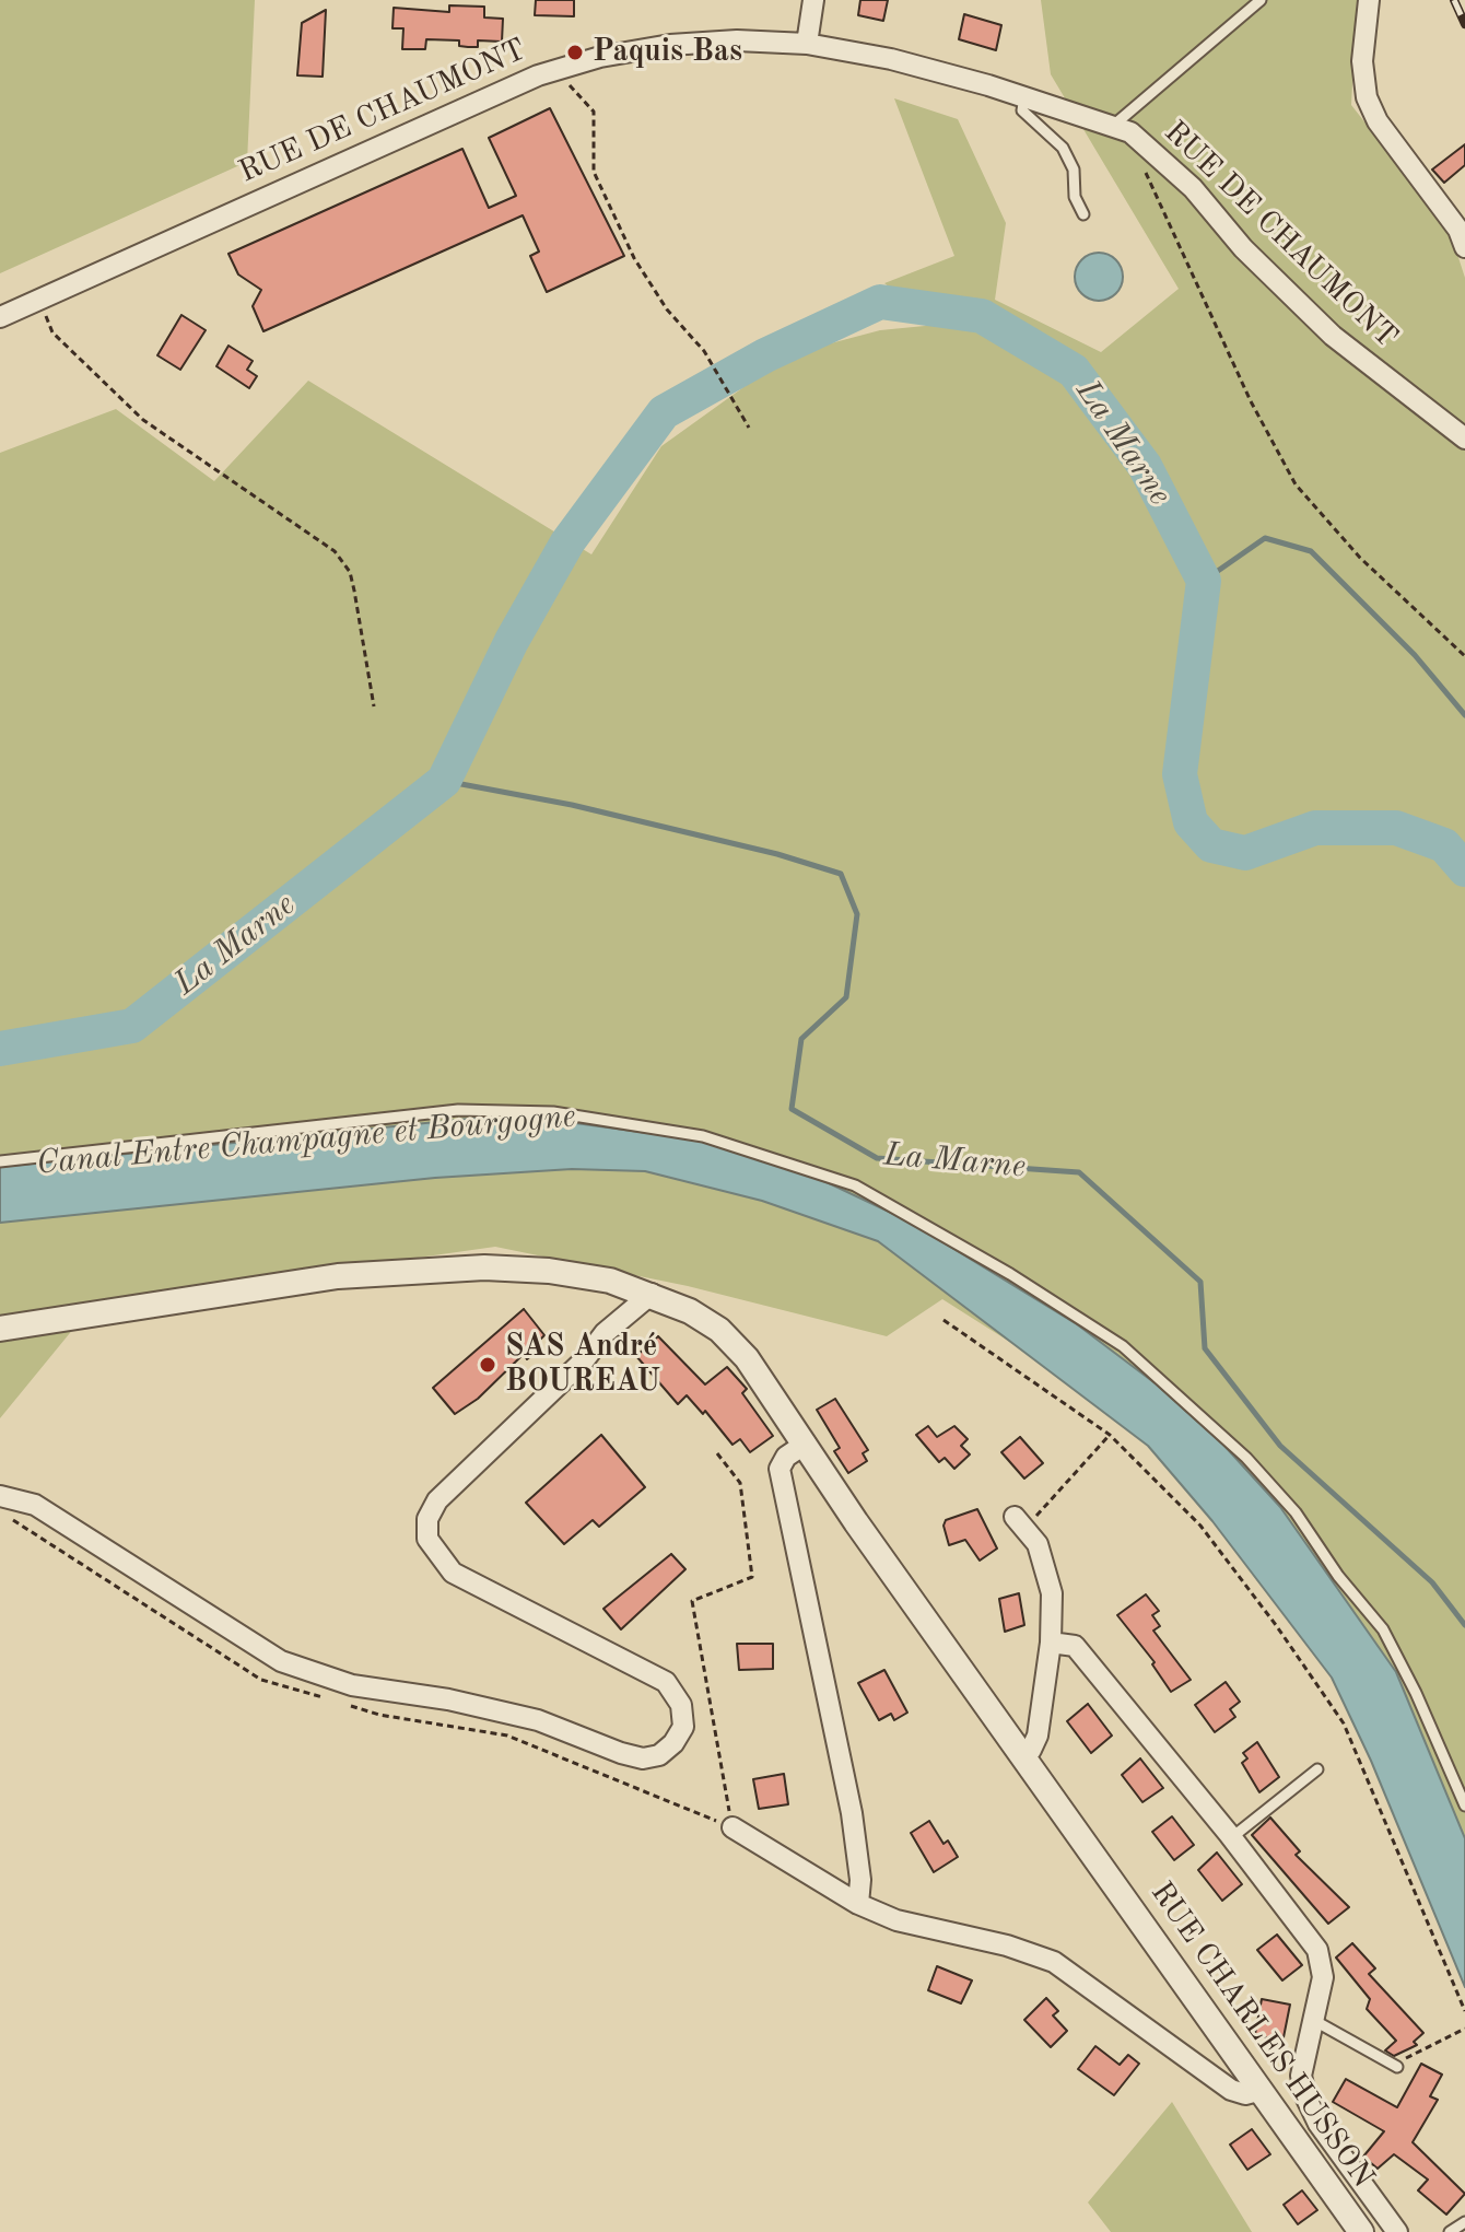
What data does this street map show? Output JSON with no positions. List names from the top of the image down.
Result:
{
  "streets": {
    "street": ["RUE DE CHAUMONT", "RUE CHARLES HUSSON"]
  },
  "water": ["La Marne", "Canal Entre Champagne et Bourgogne"],
  "places": ["Paquis Bas", "SAS André BOUREAU"]
}
